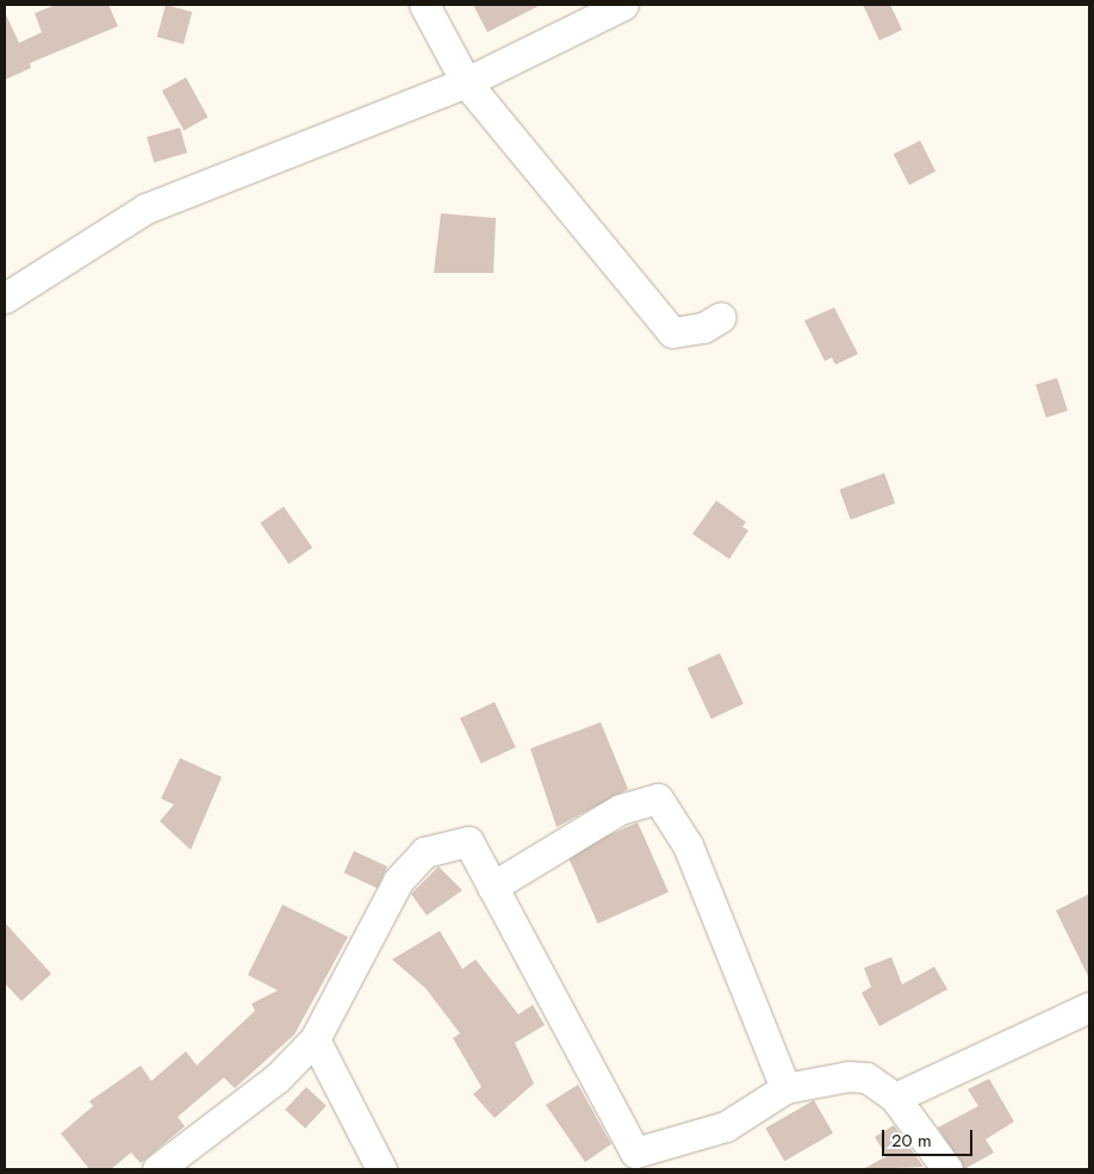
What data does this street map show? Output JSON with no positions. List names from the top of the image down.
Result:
{
  "scale_bar": "20 m"
}
